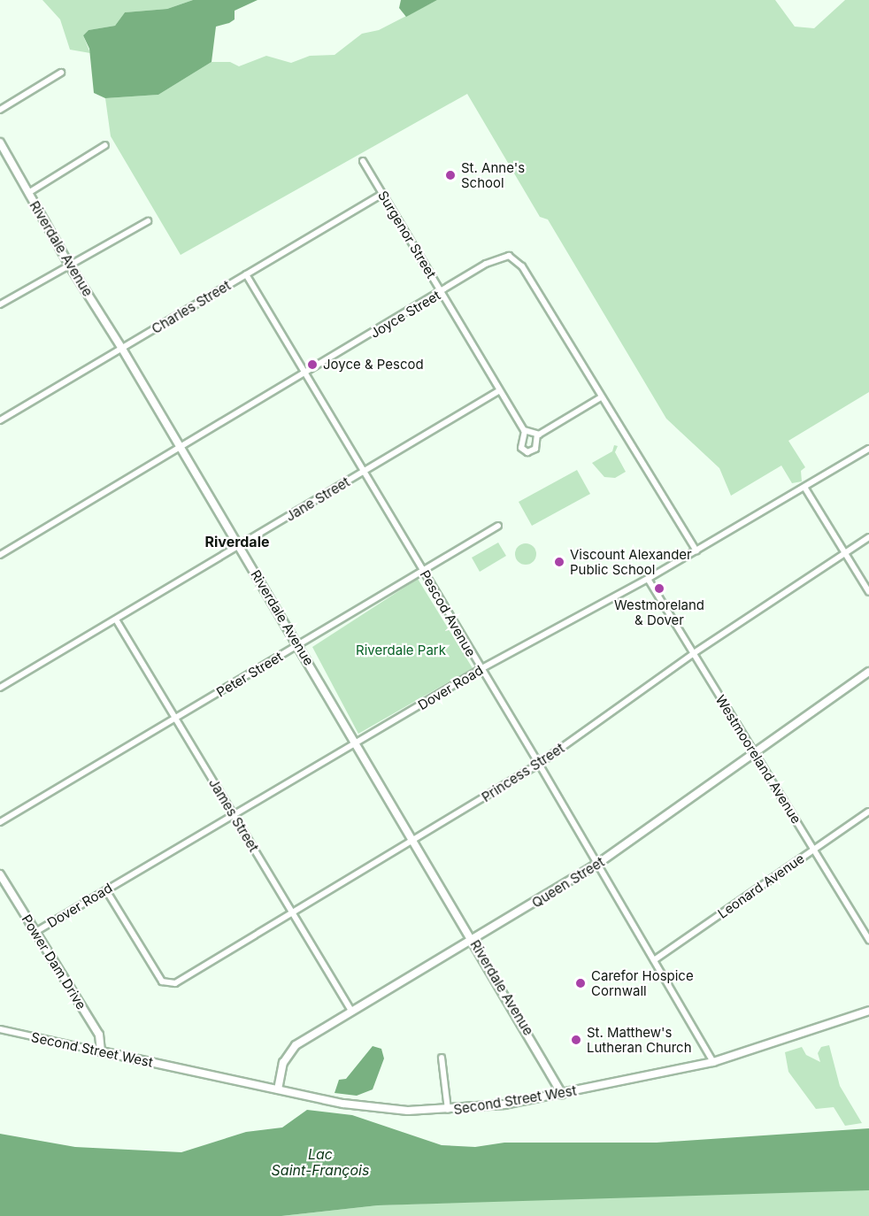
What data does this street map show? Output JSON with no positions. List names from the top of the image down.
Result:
{
  "streets": {
    "street": [
      "Surgenor Street",
      "Riverdale Avenue",
      "Charles Street",
      "Joyce Street",
      "Jane Street",
      "Pescod Avenue",
      "Peter Street",
      "Dover Road",
      "Westmooreland Avenue",
      "Princess Street",
      "James Street",
      "Queen Street",
      "Leonard Avenue",
      "Power Dam Drive",
      "Second Street West"
    ]
  },
  "crossings": [
    ["Surgenor Street", "Charles Street"],
    ["Surgenor Street", "Joyce Street"],
    ["Surgenor Street", "Jane Street"],
    ["Riverdale Avenue", "Charles Street"],
    ["Riverdale Avenue", "Joyce Street"],
    ["Riverdale Avenue", "Jane Street"],
    ["Riverdale Avenue", "Peter Street"],
    ["Riverdale Avenue", "Dover Road"],
    ["Riverdale Avenue", "Princess Street"],
    ["Riverdale Avenue", "Queen Street"],
    ["Riverdale Avenue", "Second Street West"],
    ["Charles Street", "Pescod Avenue"],
    ["Joyce Street", "Pescod Avenue"],
    ["Joyce Street", "Dover Road"],
    ["Jane Street", "Pescod Avenue"],
    ["Jane Street", "James Street"],
    ["Pescod Avenue", "Peter Street"],
    ["Pescod Avenue", "Dover Road"],
    ["Pescod Avenue", "Princess Street"],
    ["Pescod Avenue", "Queen Street"],
    ["Pescod Avenue", "Leonard Avenue"],
    ["Pescod Avenue", "Second Street West"],
    ["Peter Street", "James Street"],
    ["Dover Road", "Westmooreland Avenue"],
    ["Dover Road", "Princess Street"],
    ["Dover Road", "James Street"],
    ["Dover Road", "Power Dam Drive"],
    ["Westmooreland Avenue", "Princess Street"],
    ["Westmooreland Avenue", "Queen Street"],
    ["Westmooreland Avenue", "Leonard Avenue"],
    ["Princess Street", "James Street"],
    ["James Street", "Queen Street"],
    ["Queen Street", "Second Street West"],
    ["Power Dam Drive", "Second Street West"]
  ],
  "districts": ["Riverdale"],
  "water": ["Lac Saint-François"],
  "parks": ["Riverdale Park"],
  "places": [
    "St. Anne's School",
    "Joyce & Pescod",
    "Viscount Alexander Public School",
    "Westmoreland & Dover",
    "Carefor Hospice Cornwall",
    "St. Matthew's Lutheran Church"
  ]
}
